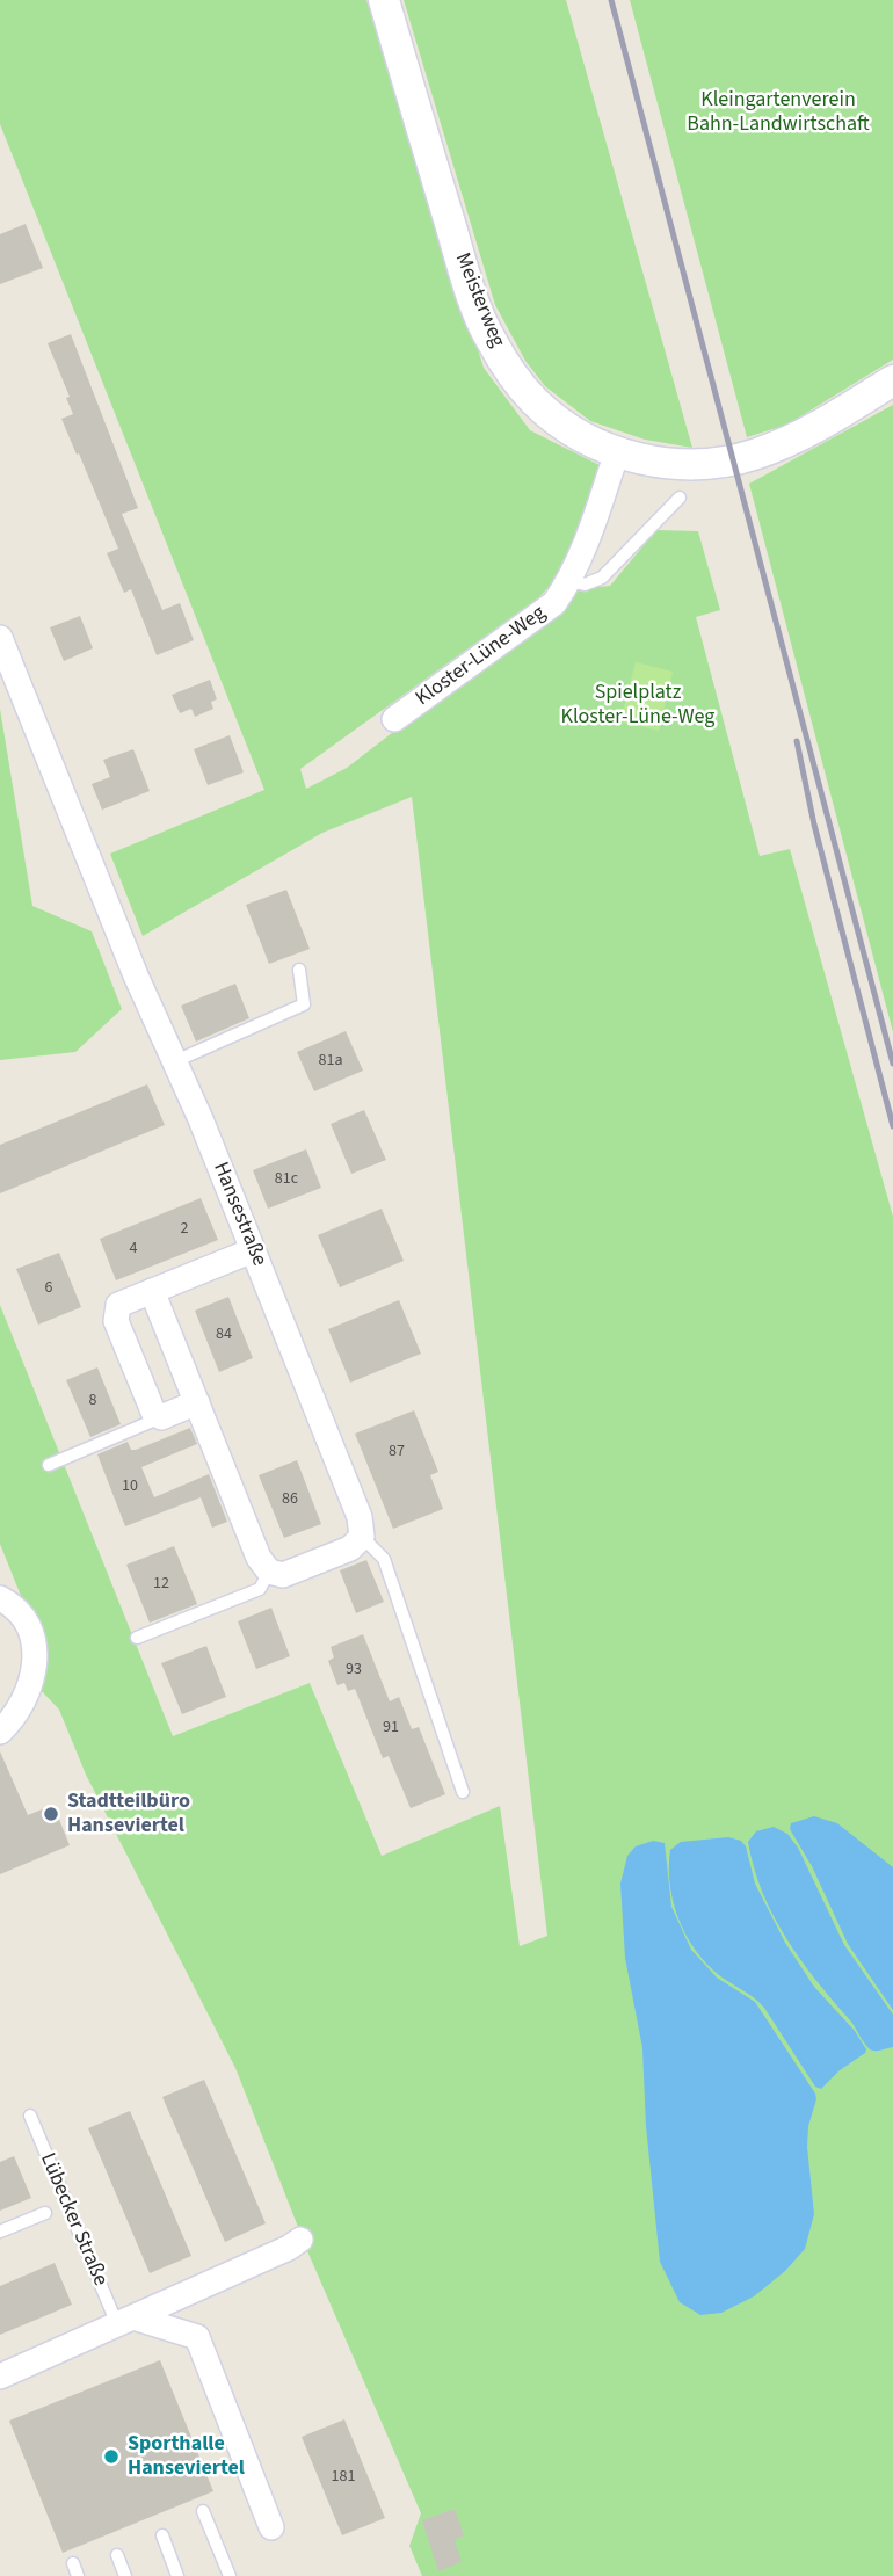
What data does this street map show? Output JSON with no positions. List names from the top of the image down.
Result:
{
  "streets": {
    "street": ["Meisterweg", "Kloster-Lüne-Weg", "Hansestraße"],
    "lane": ["Lübecker Straße"]
  },
  "crossings": [
    ["Meisterweg", "Kloster-Lüne-Weg"]
  ],
  "parks": ["Kleingartenverein Bahn-Landwirtschaft", "Spielplatz Kloster-Lüne-Weg"],
  "places": ["Stadtteilbüro Hanseviertel", "Sporthalle Hanseviertel"],
  "house_numbers": [
    "81a",
    "81c",
    "2",
    "4",
    "6",
    "84",
    "8",
    "87",
    "10",
    "86",
    "12",
    "93",
    "91",
    "181"
  ]
}
